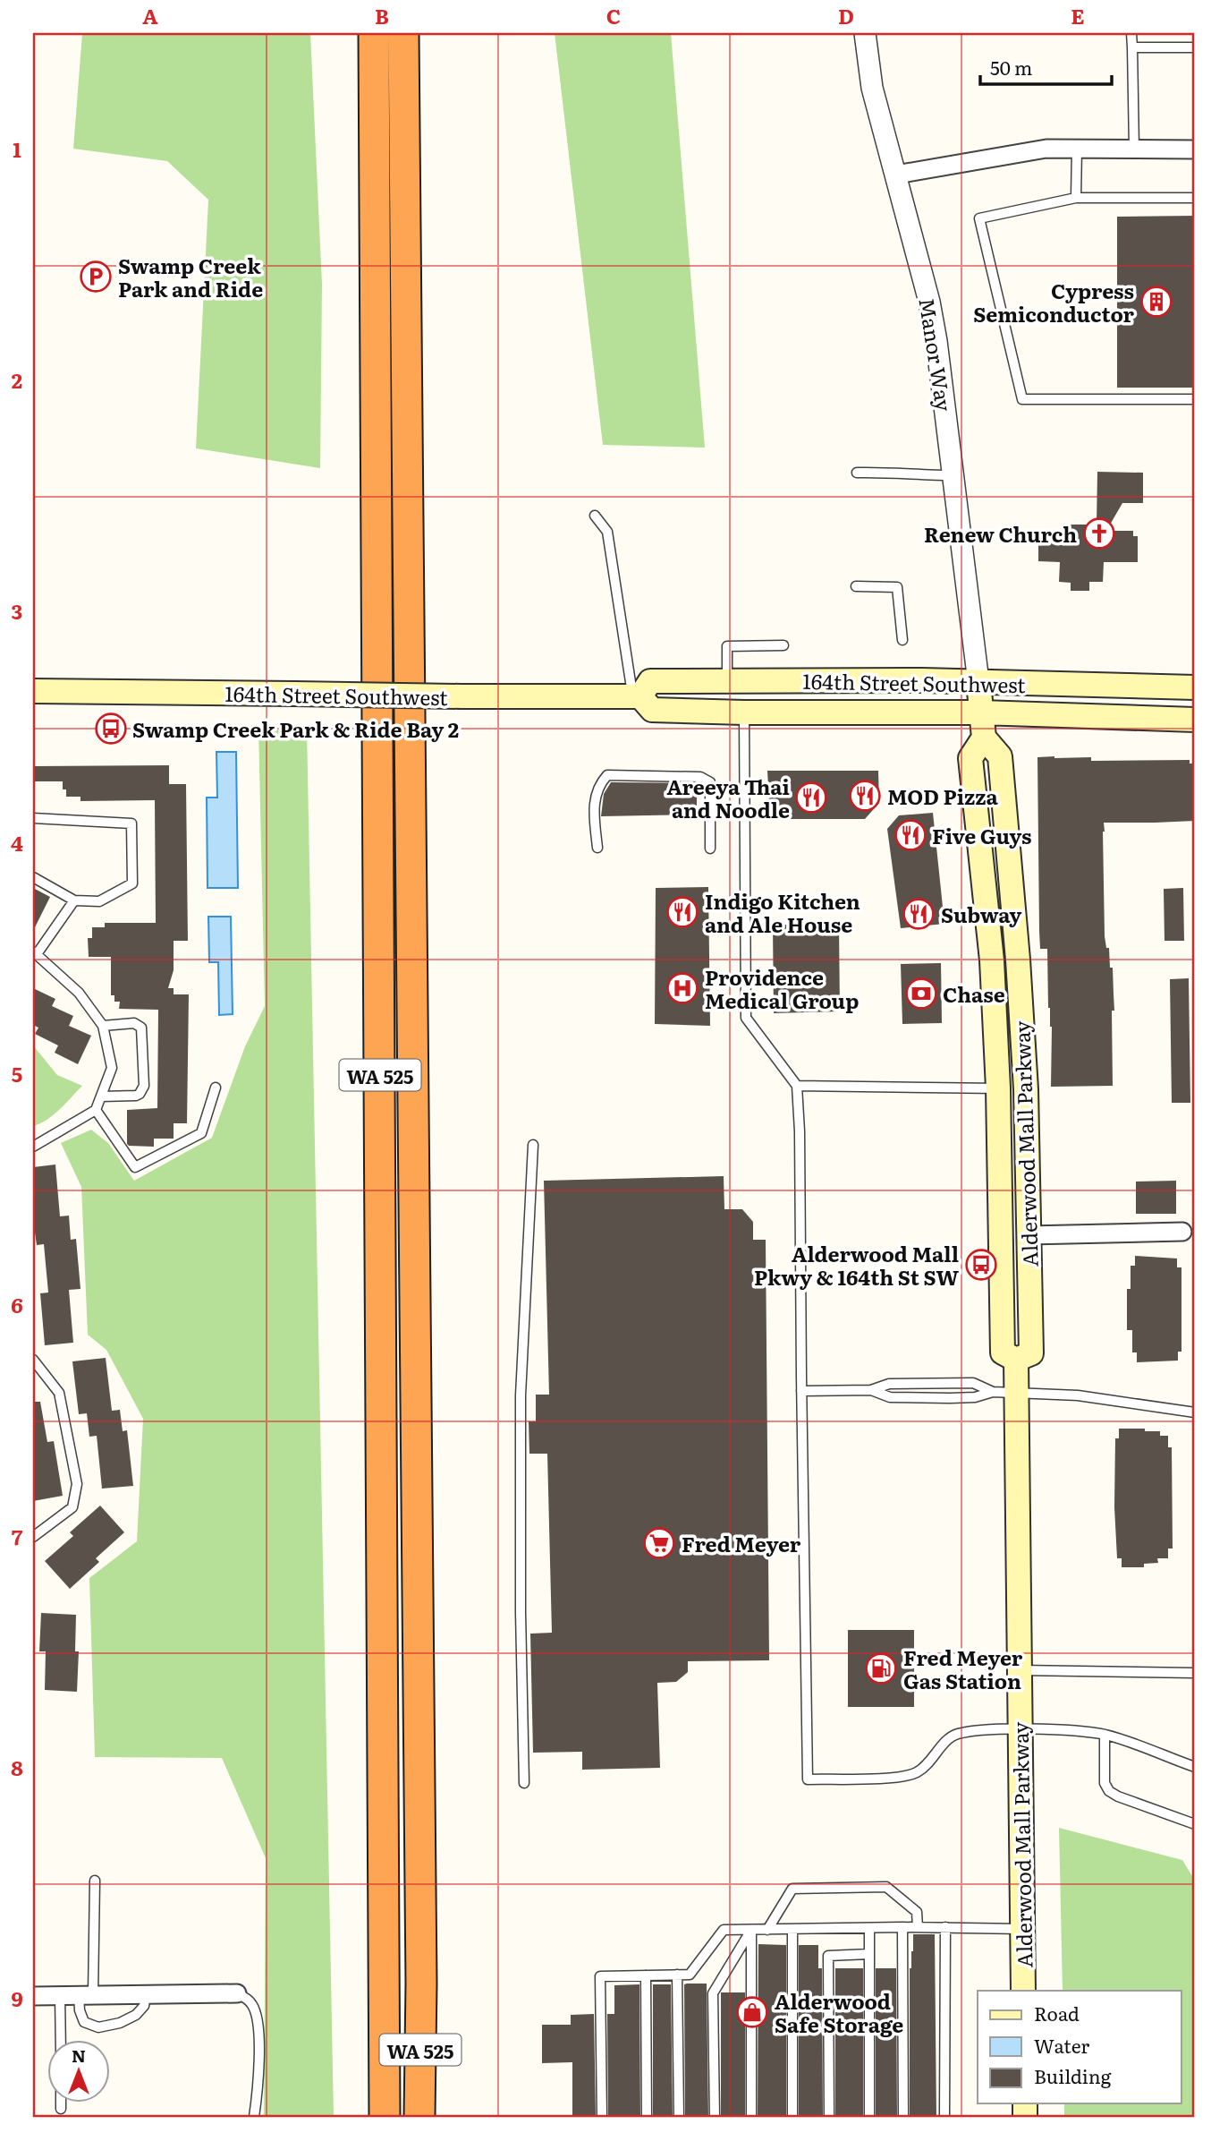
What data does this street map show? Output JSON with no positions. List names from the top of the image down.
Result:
{
  "streets": {
    "highway": ["WA 525"],
    "main road": ["164th Street Southwest", "Alderwood Mall Parkway"],
    "street": ["Manor Way"]
  },
  "crossings": [
    ["Manor Way", "164th Street Southwest"],
    ["Manor Way", "Alderwood Mall Parkway"],
    ["164th Street Southwest", "Alderwood Mall Parkway"]
  ],
  "places": {
    "parking": ["Swamp Creek Park and Ride"],
    "building": ["Cypress Semiconductor"],
    "church": ["Renew Church"],
    "bus stop": ["Swamp Creek Park & Ride Bay 2", "Alderwood Mall Pkwy & 164th St SW"],
    "restaurant": [
      "MOD Pizza",
      "Areeya Thai and Noodle",
      "Five Guys",
      "Indigo Kitchen and Ale House",
      "Subway"
    ],
    "hospital": ["Providence Medical Group"],
    "bank": ["Chase"],
    "supermarket": ["Fred Meyer"],
    "fuel station": ["Fred Meyer Gas Station"],
    "shop": ["Alderwood Safe Storage"]
  },
  "legend": ["Road", "Water", "Building"],
  "scale_bar": "50 m",
  "north": "top",
  "grid": {
    "columns": [
      "A",
      "B",
      "C",
      "D",
      "E"
    ],
    "rows": [
      "1",
      "2",
      "3",
      "4",
      "5",
      "6",
      "7",
      "8",
      "9"
    ]
  }
}
